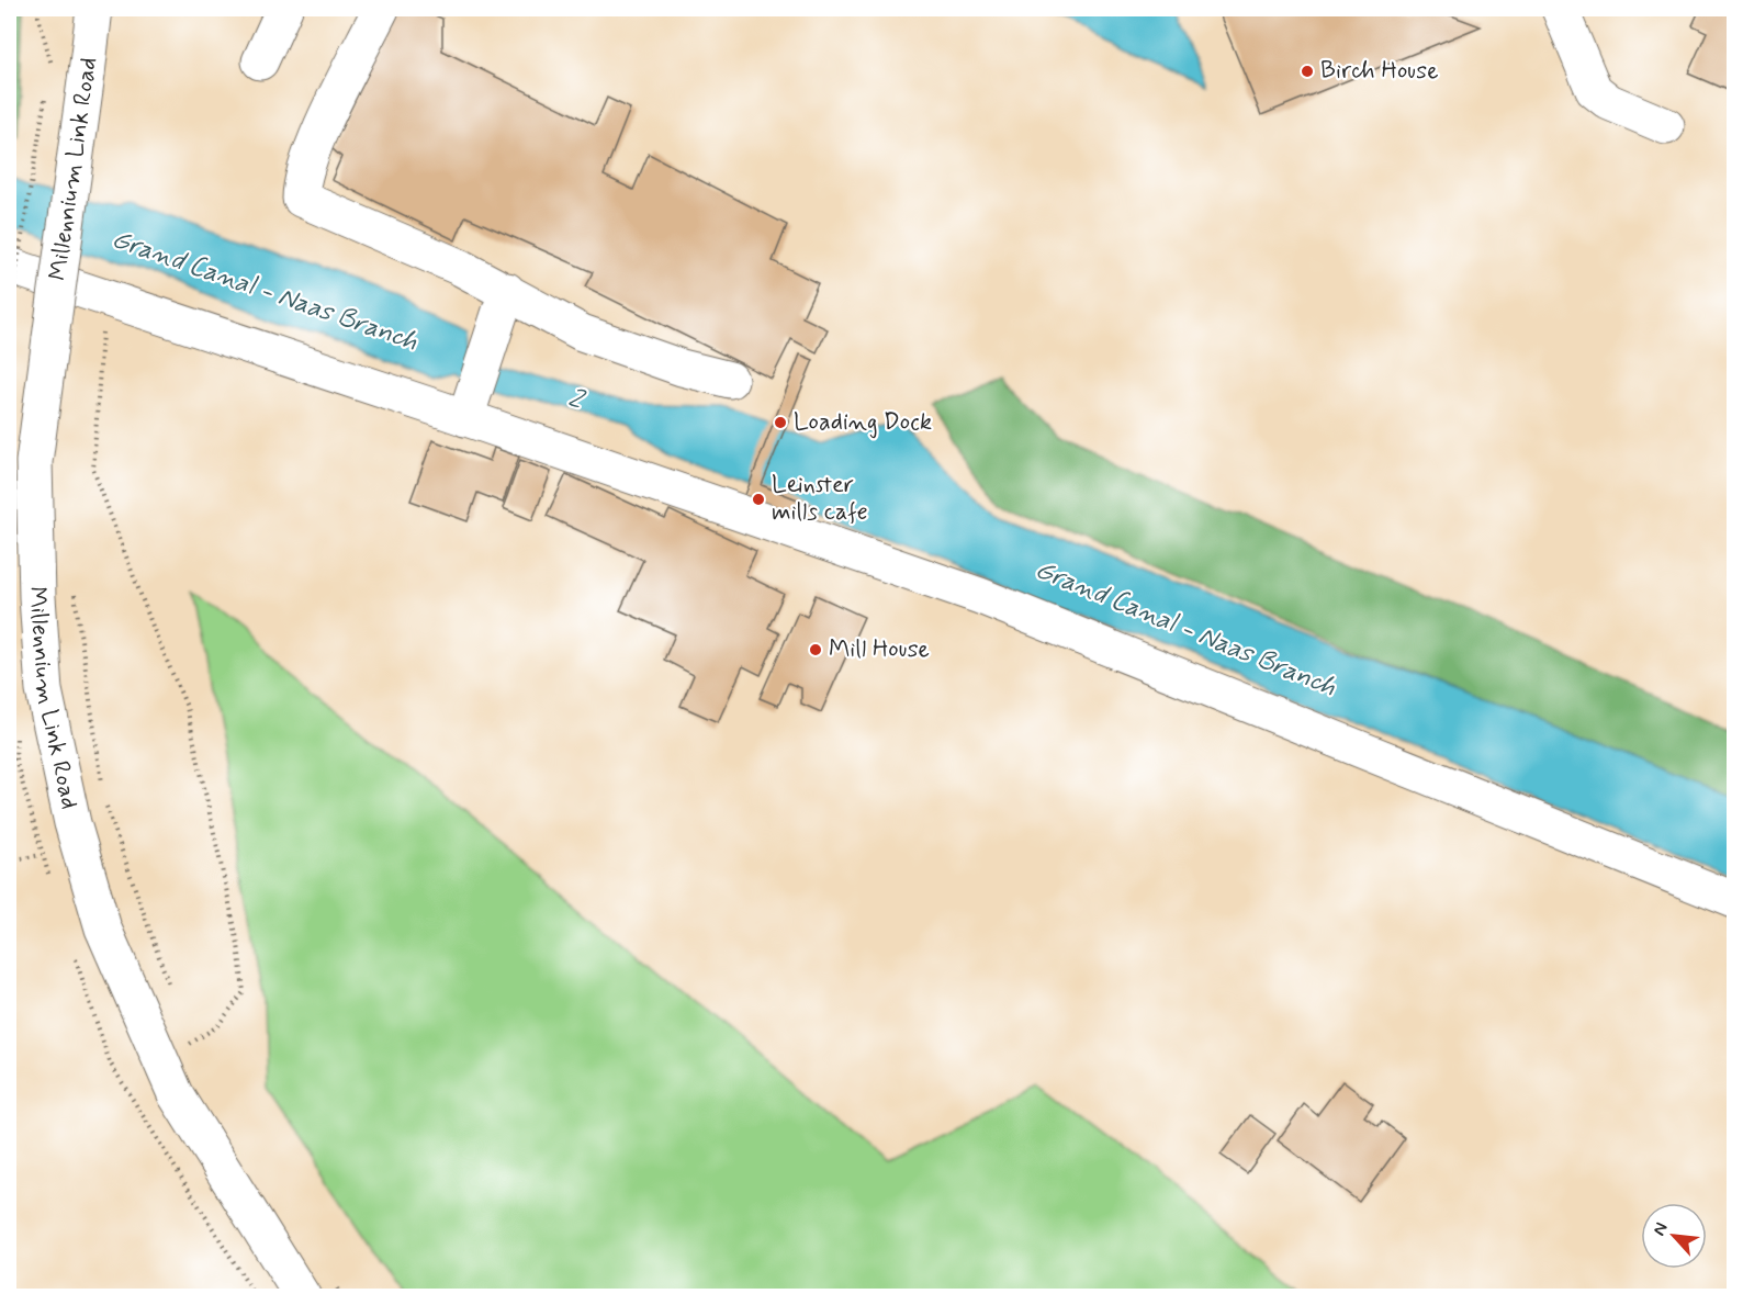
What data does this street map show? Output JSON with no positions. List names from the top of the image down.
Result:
{
  "streets": {
    "street": ["Millennium Link Road"]
  },
  "water": ["Grand Canal - Naas Branch", "2"],
  "places": [
    "Birch House",
    "Loading Dock",
    "Leinster mills cafe",
    "Mill House"
  ],
  "north": "top left"
}
